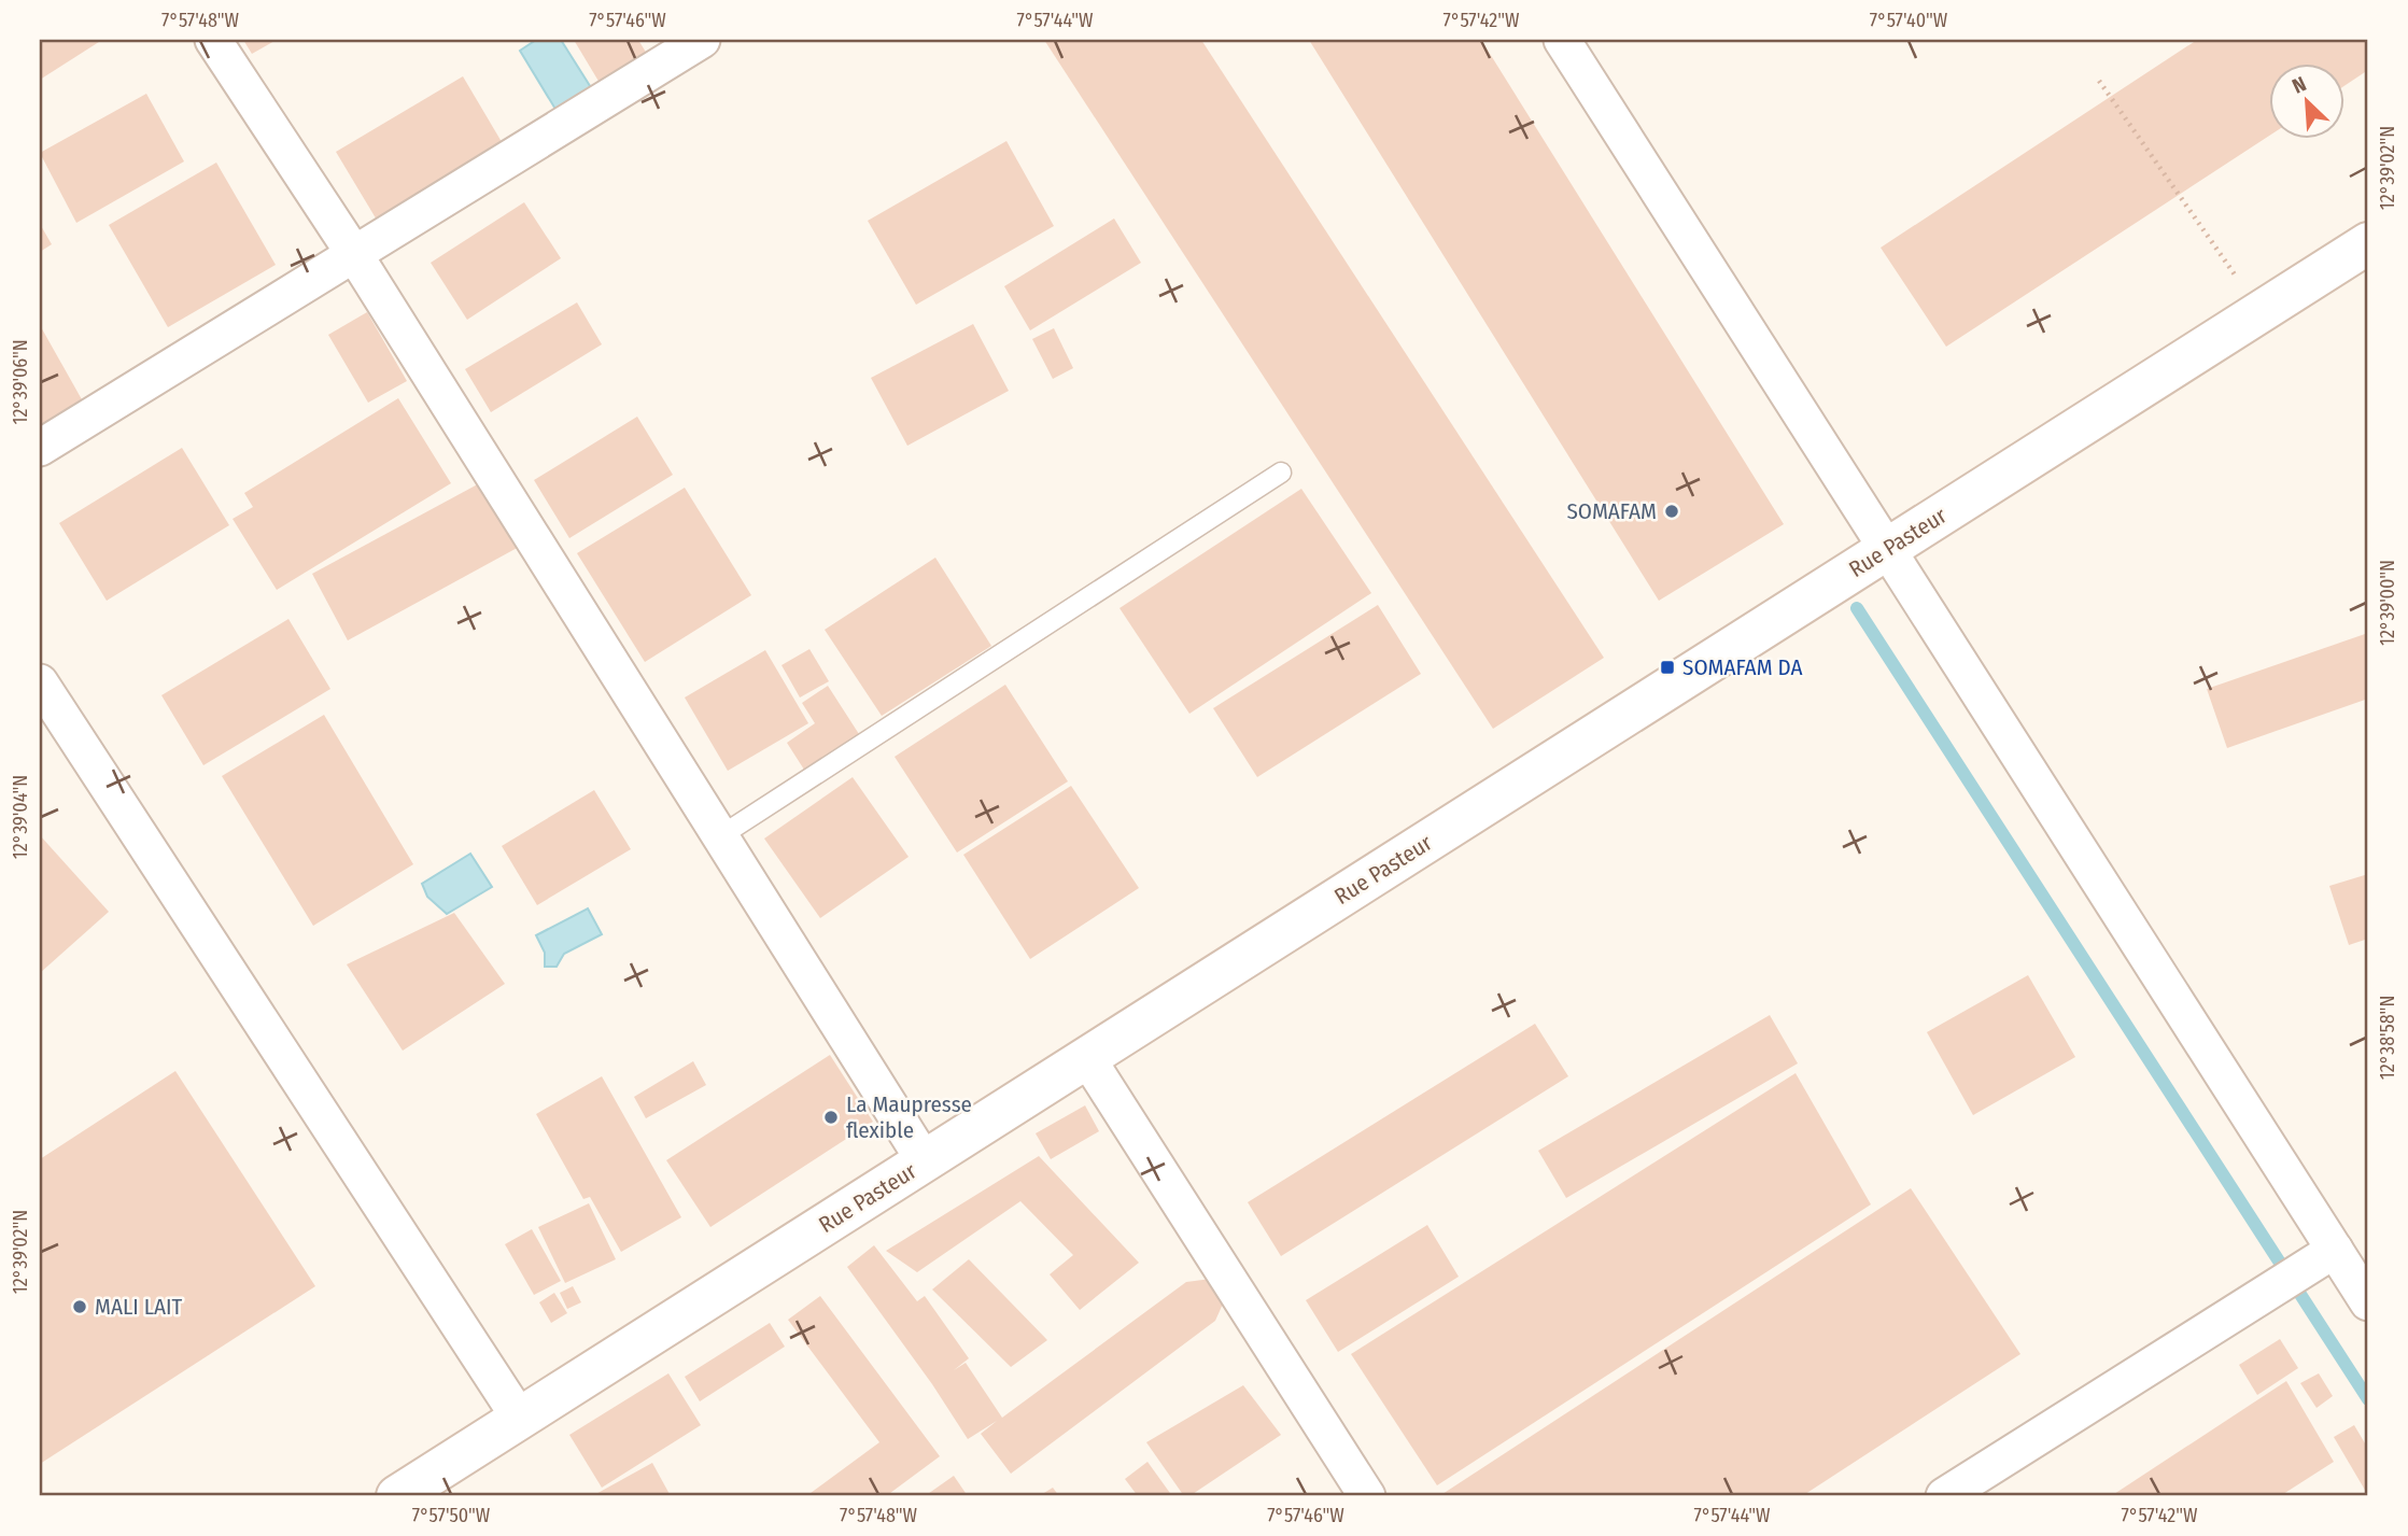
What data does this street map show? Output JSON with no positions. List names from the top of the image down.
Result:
{
  "streets": {
    "main road": ["Rue Pasteur"]
  },
  "places": {
    "other": ["SOMAFAM", "La Maupresse flexible", "MALI LAIT"],
    "transit": ["SOMAFAM DA"]
  },
  "north": "top left",
  "coordinates": [
    "7°57'48\"W",
    "7°57'46\"W",
    "7°57'44\"W",
    "7°57'42\"W",
    "7°57'40\"W",
    "12°39'02\"N",
    "12°39'06\"N",
    "12°39'00\"N",
    "12°39'04\"N",
    "12°38'58\"N",
    "7°57'50\"W"
  ]
}
